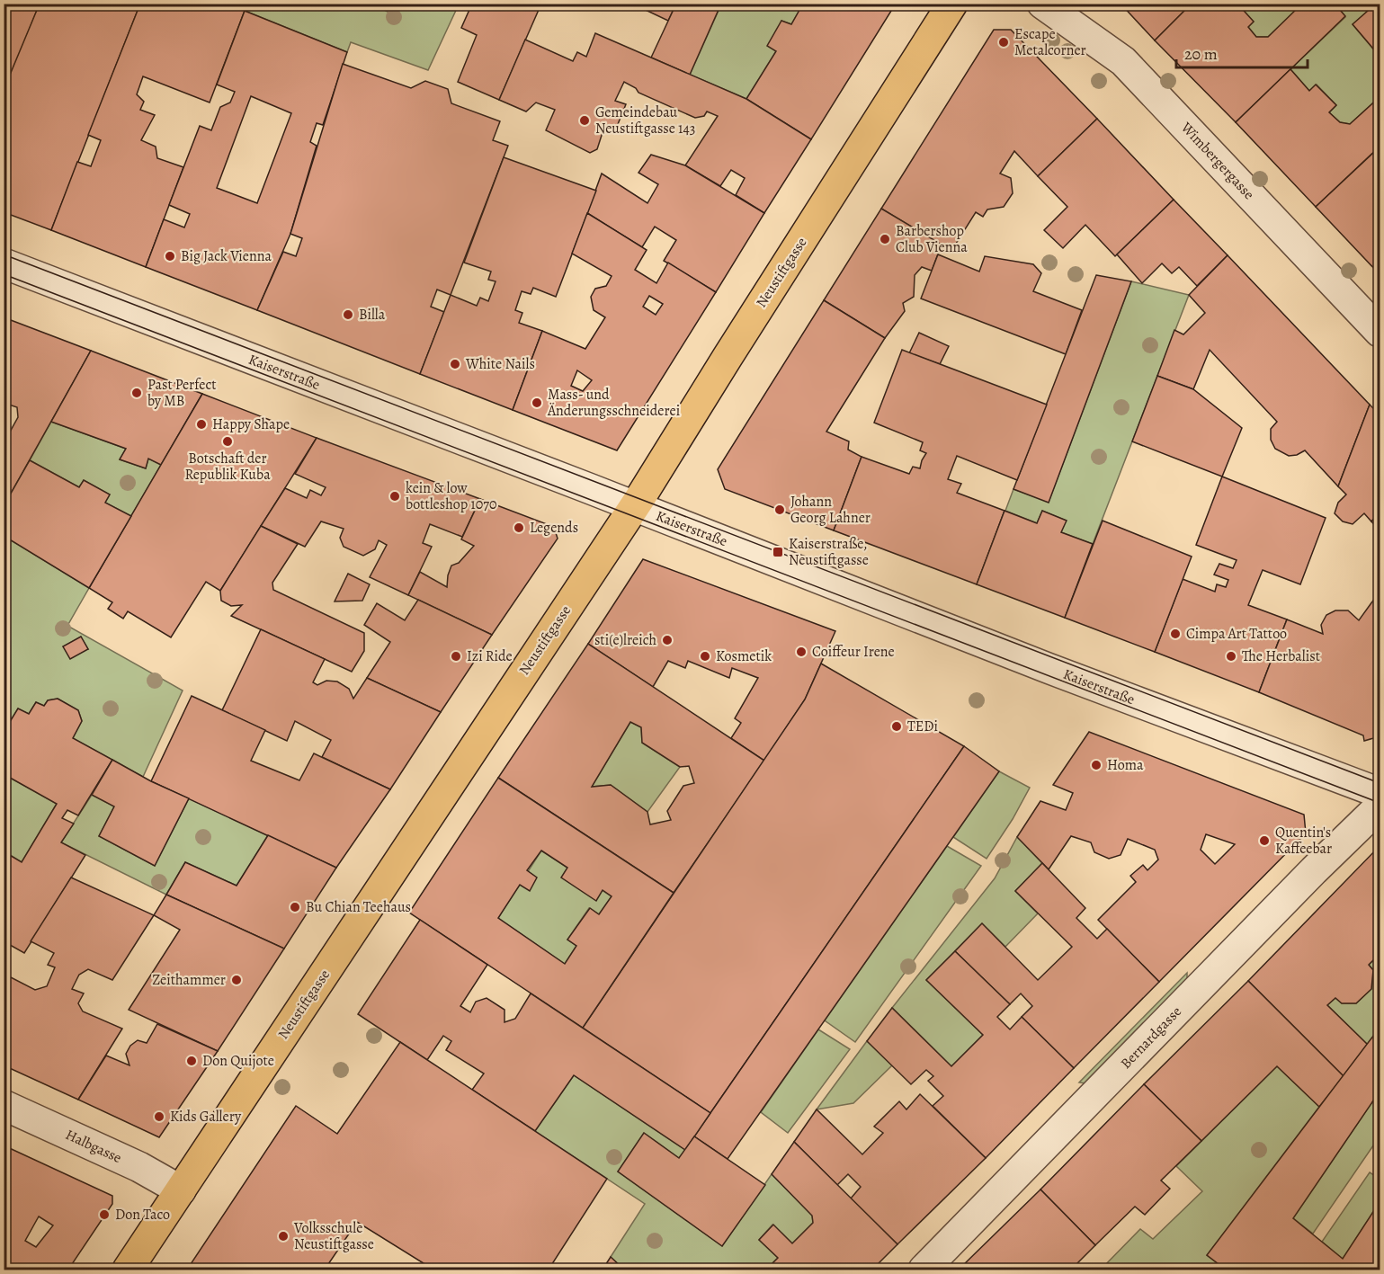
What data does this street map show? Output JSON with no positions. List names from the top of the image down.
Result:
{
  "streets": {
    "main road": ["Neustiftgasse"],
    "street": [
      "Wimbergergasse",
      "Kaiserstraße",
      "Bernardgasse",
      "Halbgasse"
    ]
  },
  "crossings": [
    ["Neustiftgasse", "Kaiserstraße"],
    ["Neustiftgasse", "Halbgasse"]
  ],
  "places": {
    "other": [
      "Escape Metalcorner",
      "Gemeindebau Neustiftgasse 143",
      "Barbershop Club Vienna",
      "Big Jack Vienna",
      "Billa",
      "White Nails",
      "Past Perfect by MB",
      "Mass- und Änderungsschneiderei",
      "Happy Shape",
      "Botschaft der Republik Kuba",
      "kein & low bottleshop 1070",
      "Johann Georg Lahner",
      "Legends",
      "Cimpa Art Tattoo",
      "sti(e)lreich",
      "Coiffeur Irene",
      "Izi Ride",
      "Kosmetik",
      "The Herbalist",
      "TEDi",
      "Homa",
      "Quentin's Kaffeebar",
      "Bu Chian Teehaus",
      "Zeithammer",
      "Don Quijote",
      "Kids Gallery",
      "Don Taco",
      "Volksschule Neustiftgasse"
    ],
    "transit": ["Kaiserstraße, Neustiftgasse"]
  },
  "scale_bar": "20 m"
}
